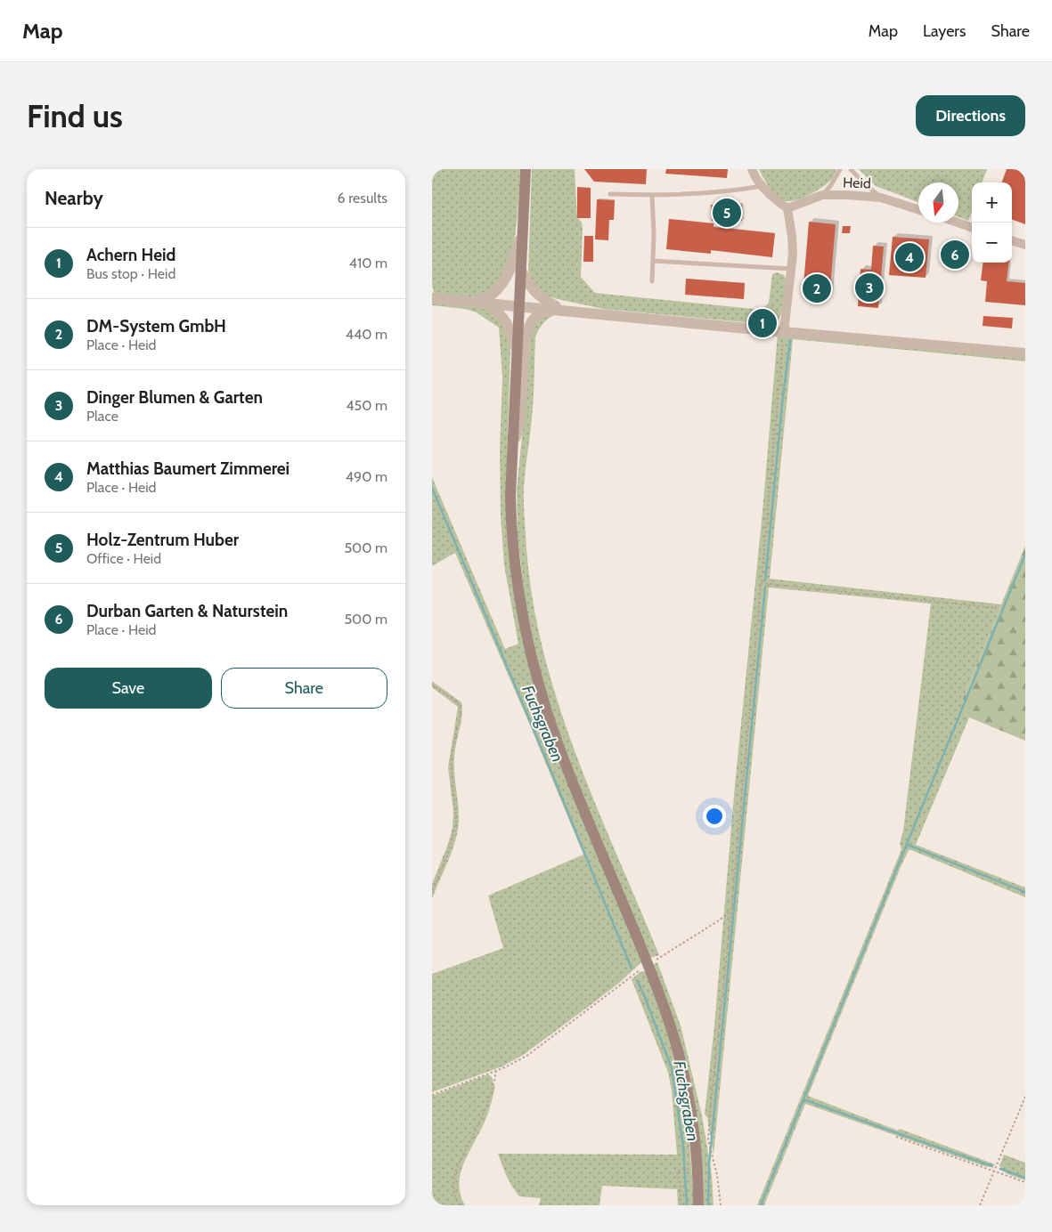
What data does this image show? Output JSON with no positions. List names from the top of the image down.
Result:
{
  "streets": {
    "street": ["Heid"]
  },
  "water": ["Fuchsgraben"],
  "north": "bottom",
  "page": {
    "header": "Map",
    "nav": ["Map", "Layers", "Share"],
    "buttons": [
      "Directions",
      ["Save", "Share"]
    ],
    "title": "Find us",
    "heading": ["Nearby", "6 results"],
    "map_buttons": ["+", "−"],
    "pins": [
      "5",
      "6",
      "4",
      "3",
      "2",
      "1"
    ],
    "list": [
      {
        "mark": "1",
        "name": "Achern Heid",
        "note": "Bus stop · Heid",
        "value": "410 m"
      },
      {
        "mark": "2",
        "name": "DM-System GmbH",
        "note": "Place · Heid",
        "value": "440 m"
      },
      {
        "mark": "3",
        "name": "Dinger Blumen & Garten",
        "note": "Place",
        "value": "450 m"
      },
      {
        "mark": "4",
        "name": "Matthias Baumert Zimmerei",
        "note": "Place · Heid",
        "value": "490 m"
      },
      {
        "mark": "5",
        "name": "Holz-Zentrum Huber",
        "note": "Office · Heid",
        "value": "500 m"
      },
      {
        "mark": "6",
        "name": "Durban Garten & Naturstein",
        "note": "Place · Heid",
        "value": "500 m"
      }
    ]
  }
}
